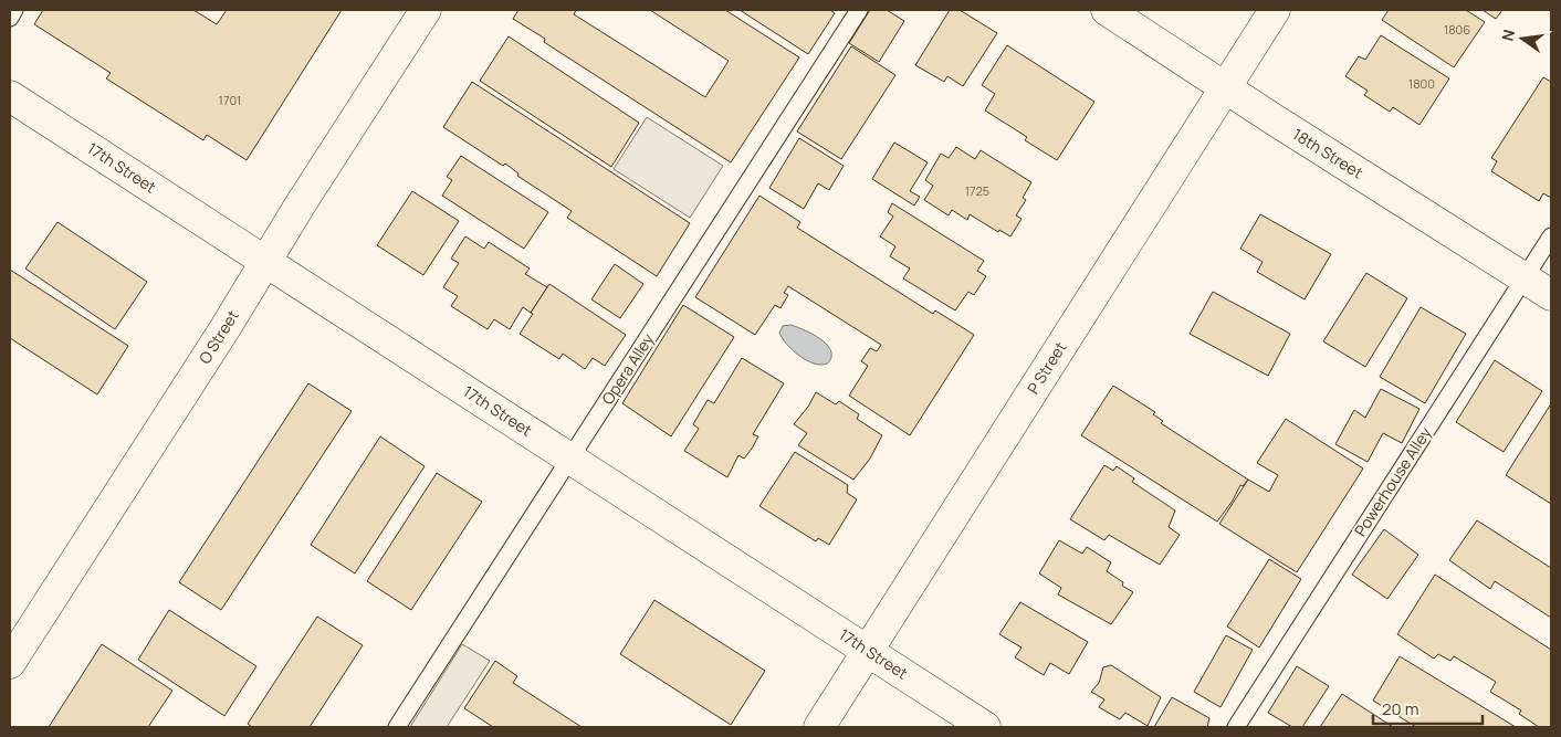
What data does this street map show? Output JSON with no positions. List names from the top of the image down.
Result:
{
  "streets": {
    "street": [
      "18th Street",
      "17th Street",
      "O Street",
      "P Street"
    ],
    "lane": ["Opera Alley", "Powerhouse Alley"]
  },
  "crossings": [
    ["18th Street", "P Street"],
    ["18th Street", "Powerhouse Alley"],
    ["17th Street", "O Street"],
    ["17th Street", "P Street"],
    ["17th Street", "Opera Alley"]
  ],
  "house_numbers": [
    "1806",
    "1800",
    "1701",
    "1725"
  ],
  "scale_bar": "20 m",
  "north": "left"
}
